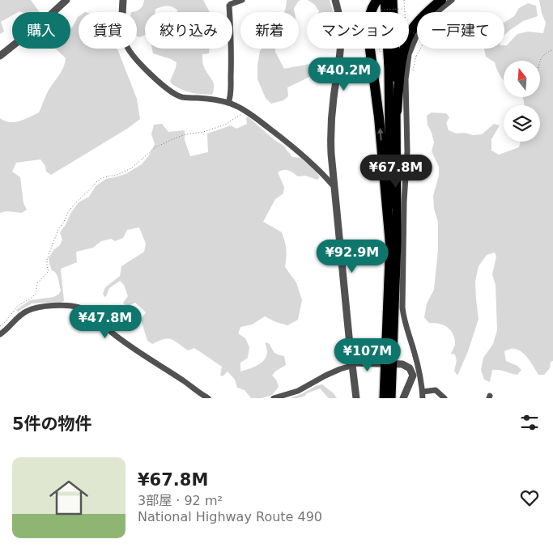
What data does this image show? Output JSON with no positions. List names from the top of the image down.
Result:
{
  "north": "top",
  "page": {
    "chip": [
      "購入",
      "賃貸",
      "絞り込み",
      "新着",
      "マンション",
      "一戸建て"
    ],
    "price": [
      "¥40.2M",
      "¥67.8M",
      "¥92.9M",
      "¥47.8M",
      "¥107M"
    ],
    "heading": "5件の物件",
    "list": [
      {
        "name": "¥67.8M",
        "note": "3部屋 · 92 m² · National Highway Route 490"
      }
    ]
  }
}
